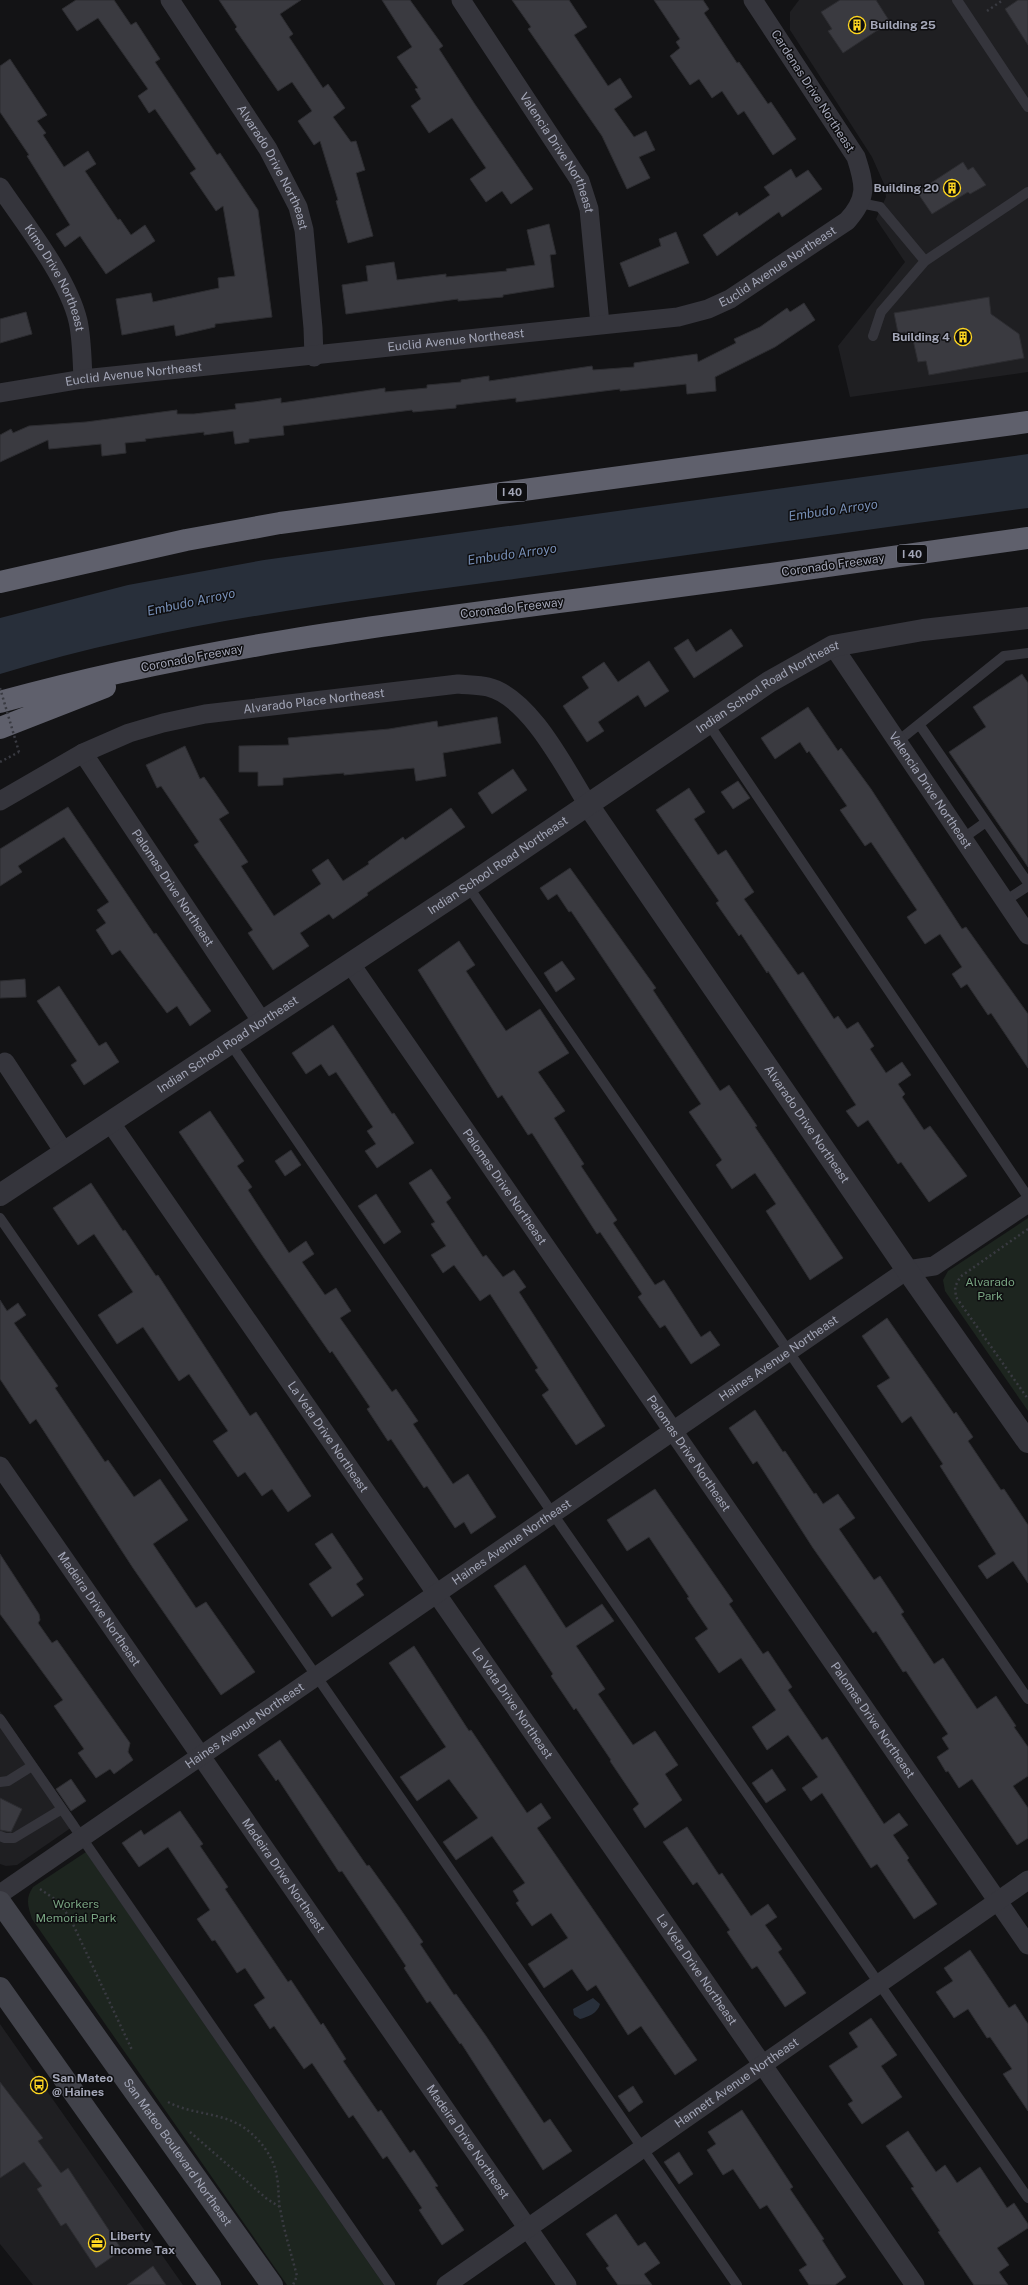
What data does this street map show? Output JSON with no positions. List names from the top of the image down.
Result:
{
  "streets": {
    "highway": ["I 40", "Coronado Freeway"],
    "main road": ["San Mateo Boulevard Northeast"],
    "street": [
      "Cardenas Drive Northeast",
      "Valencia Drive Northeast",
      "Alvarado Drive Northeast",
      "Euclid Avenue Northeast",
      "Kimo Drive Northeast",
      "Indian School Road Northeast",
      "Alvarado Place Northeast",
      "Palomas Drive Northeast",
      "Haines Avenue Northeast",
      "La Veta Drive Northeast",
      "Madeira Drive Northeast",
      "Hannett Avenue Northeast"
    ]
  },
  "crossings": [
    ["Cardenas Drive Northeast", "Euclid Avenue Northeast"],
    ["Valencia Drive Northeast", "Euclid Avenue Northeast"],
    ["Valencia Drive Northeast", "Indian School Road Northeast"],
    ["Alvarado Drive Northeast", "Euclid Avenue Northeast"],
    ["Alvarado Drive Northeast", "Indian School Road Northeast"],
    ["Alvarado Drive Northeast", "Alvarado Place Northeast"],
    ["Alvarado Drive Northeast", "Haines Avenue Northeast"],
    ["Euclid Avenue Northeast", "Kimo Drive Northeast"],
    ["Indian School Road Northeast", "Alvarado Place Northeast"],
    ["Indian School Road Northeast", "Palomas Drive Northeast"],
    ["Indian School Road Northeast", "La Veta Drive Northeast"],
    ["Alvarado Place Northeast", "Palomas Drive Northeast"],
    ["Palomas Drive Northeast", "Haines Avenue Northeast"],
    ["Palomas Drive Northeast", "Hannett Avenue Northeast"],
    ["Haines Avenue Northeast", "La Veta Drive Northeast"],
    ["Haines Avenue Northeast", "Madeira Drive Northeast"],
    ["La Veta Drive Northeast", "Hannett Avenue Northeast"],
    ["Madeira Drive Northeast", "Hannett Avenue Northeast"]
  ],
  "water": ["Embudo Arroyo"],
  "parks": ["Alvarado Park", "Workers Memorial Park"],
  "places": {
    "building": ["Building 25", "Building 20", "Building 4"],
    "bus stop": ["San Mateo @ Haines"],
    "office": ["Liberty Income Tax"]
  }
}
